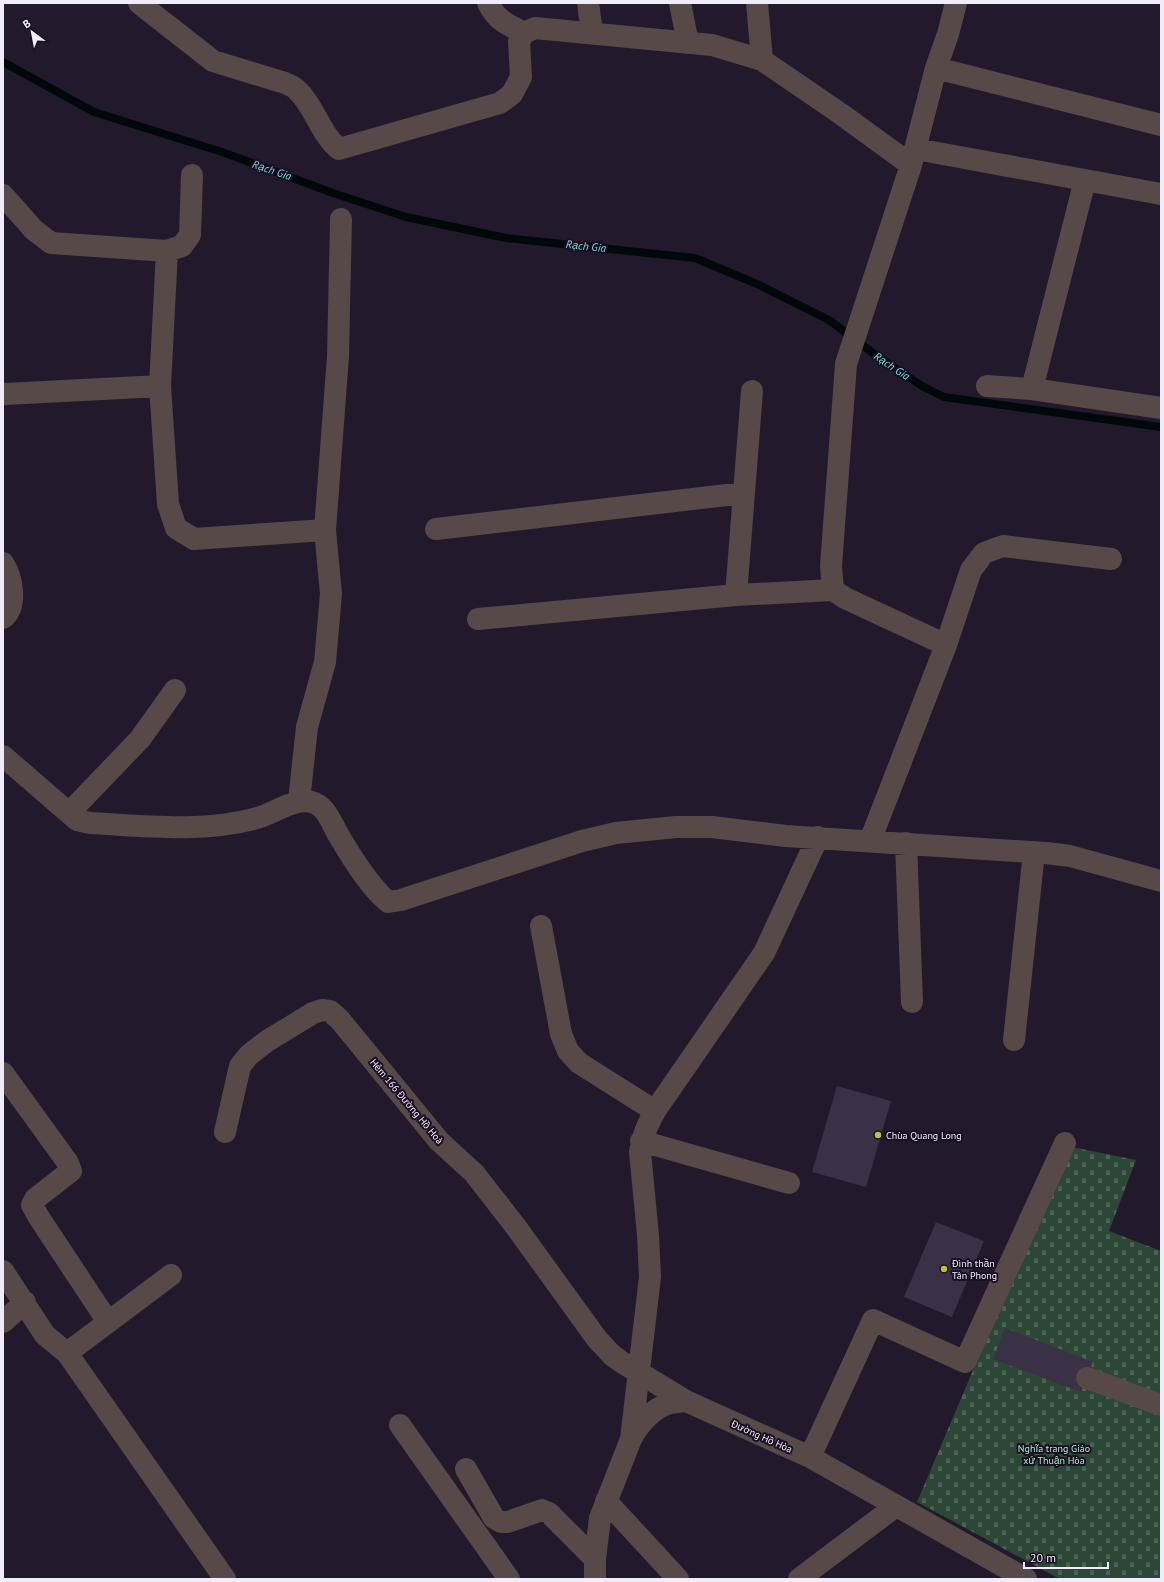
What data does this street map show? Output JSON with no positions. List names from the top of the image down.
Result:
{
  "streets": {
    "street": ["Hẻm 166 Đường Hồ Hoà", "Đường Hồ Hòa"]
  },
  "crossings": [
    ["Hẻm 166 Đường Hồ Hoà", "Đường Hồ Hòa"]
  ],
  "water": ["Rạch Gia"],
  "parks": ["Nghĩa trang Giáo xứ Thuận Hòa"],
  "places": ["Chùa Quang Long", "Đình thần Tân Phong"],
  "scale_bar": "20 m",
  "north": "top left"
}
